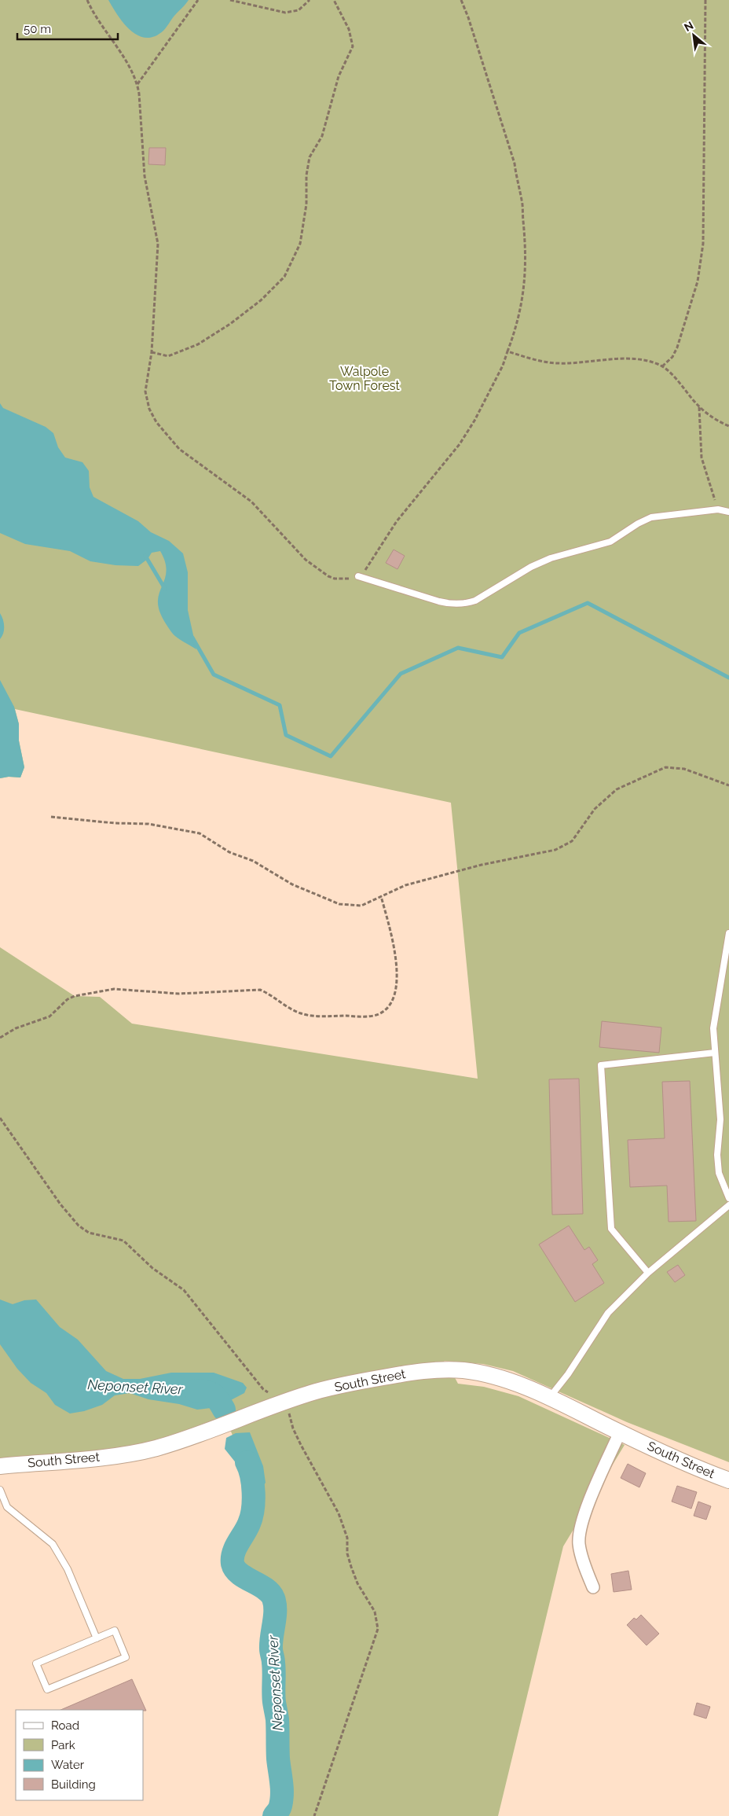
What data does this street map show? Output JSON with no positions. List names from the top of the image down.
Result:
{
  "streets": {
    "street": ["South Street"]
  },
  "water": ["Neponset River"],
  "parks": ["Walpole Town Forest"],
  "legend": [
    "Road",
    "Park",
    "Water",
    "Building"
  ],
  "scale_bar": "50 m",
  "north": "top left"
}
